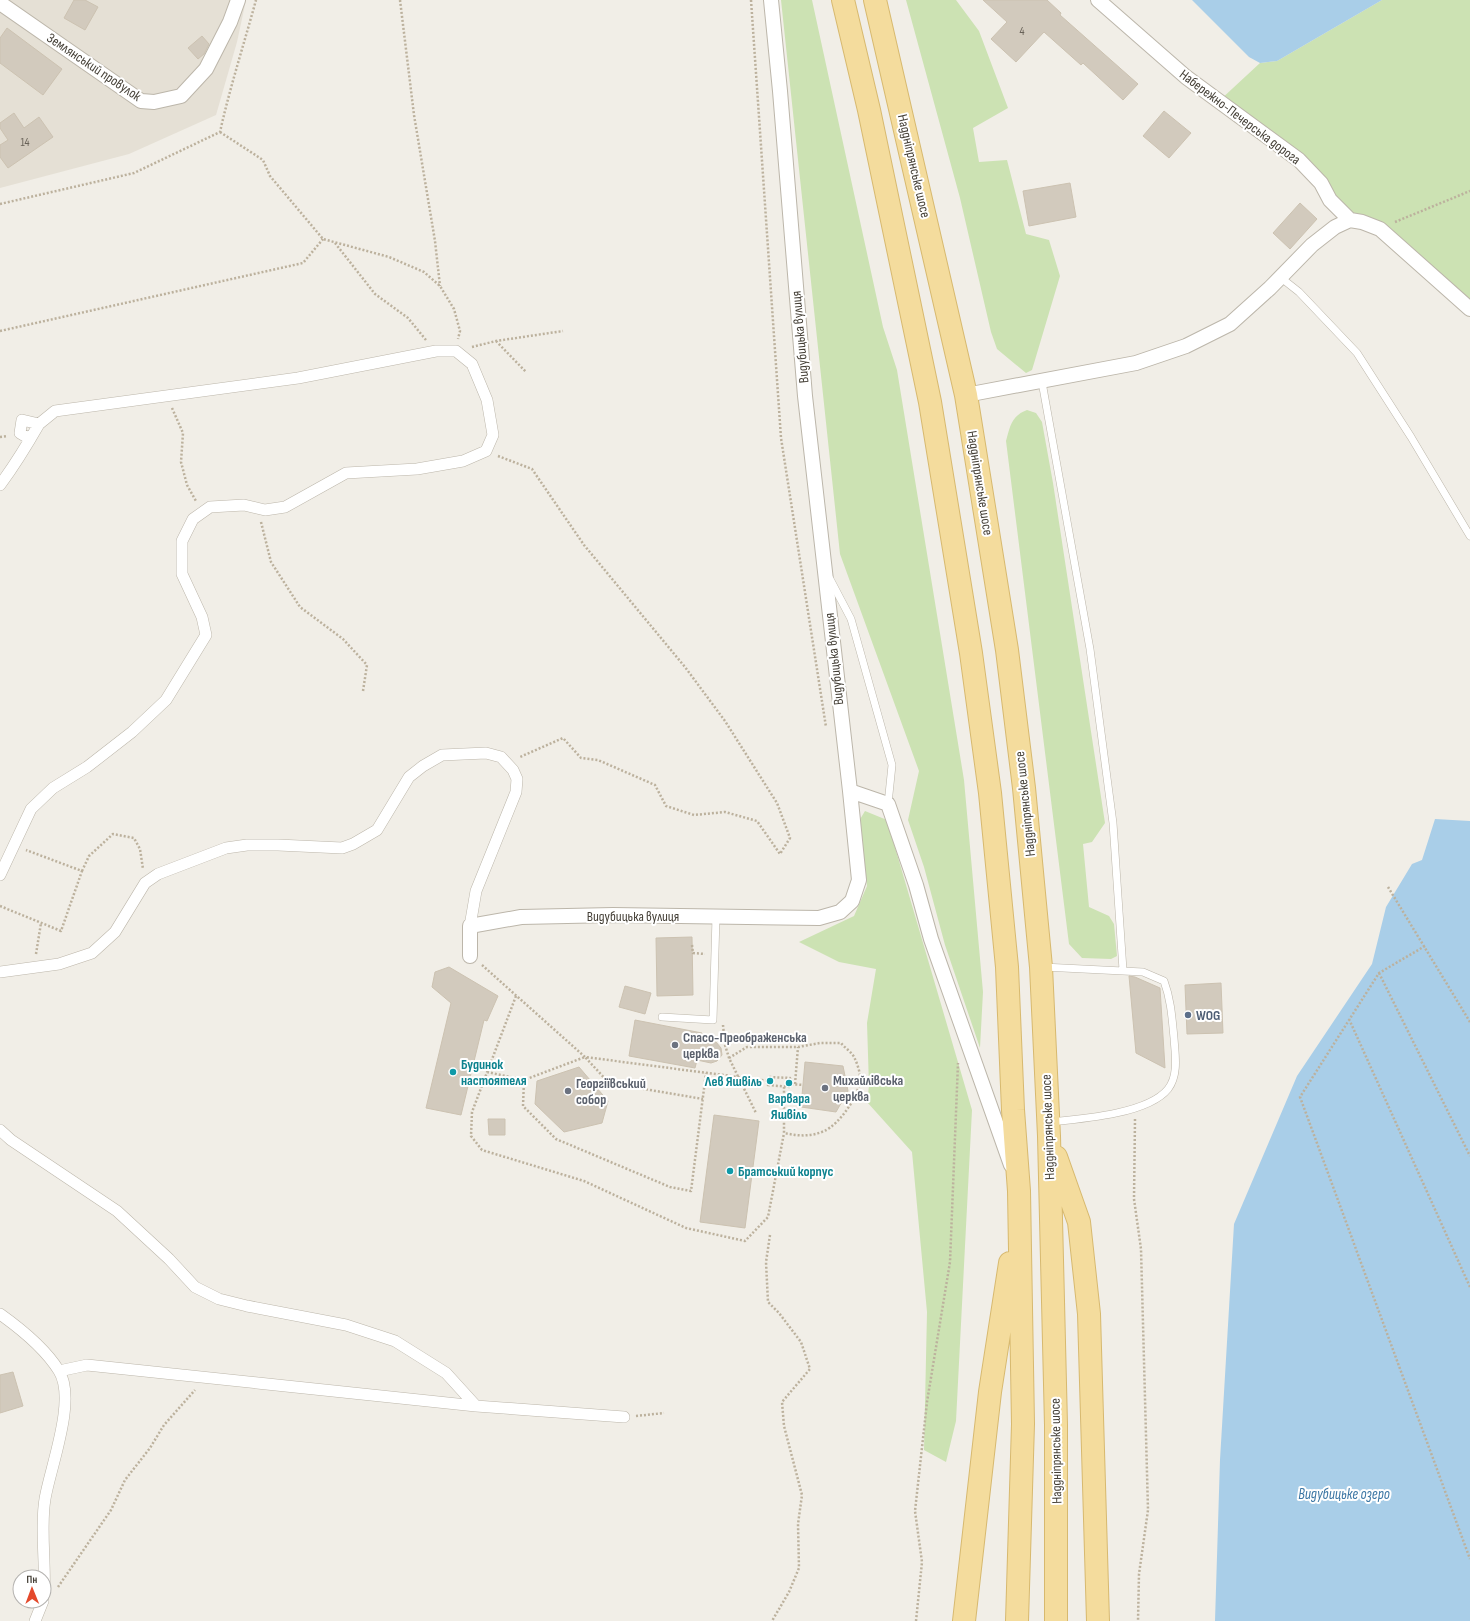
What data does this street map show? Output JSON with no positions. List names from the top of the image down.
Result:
{
  "streets": {
    "main road": ["Наддніпрянське шосе"],
    "street": ["Землянський провулок", "Набережно-Печерська дорога", "Видубицька вулиця"]
  },
  "water": ["Видубицьке озеро"],
  "places": [
    "WOG",
    "Спасо-Преображенська церква",
    "Будинок настоятеля",
    "Лев Яшвіль",
    "Варвара Яшвіль",
    "Михайлівська церква",
    "Георгіївський собор",
    "Братський корпус"
  ],
  "house_numbers": ["4", "14"],
  "north": "top"
}
